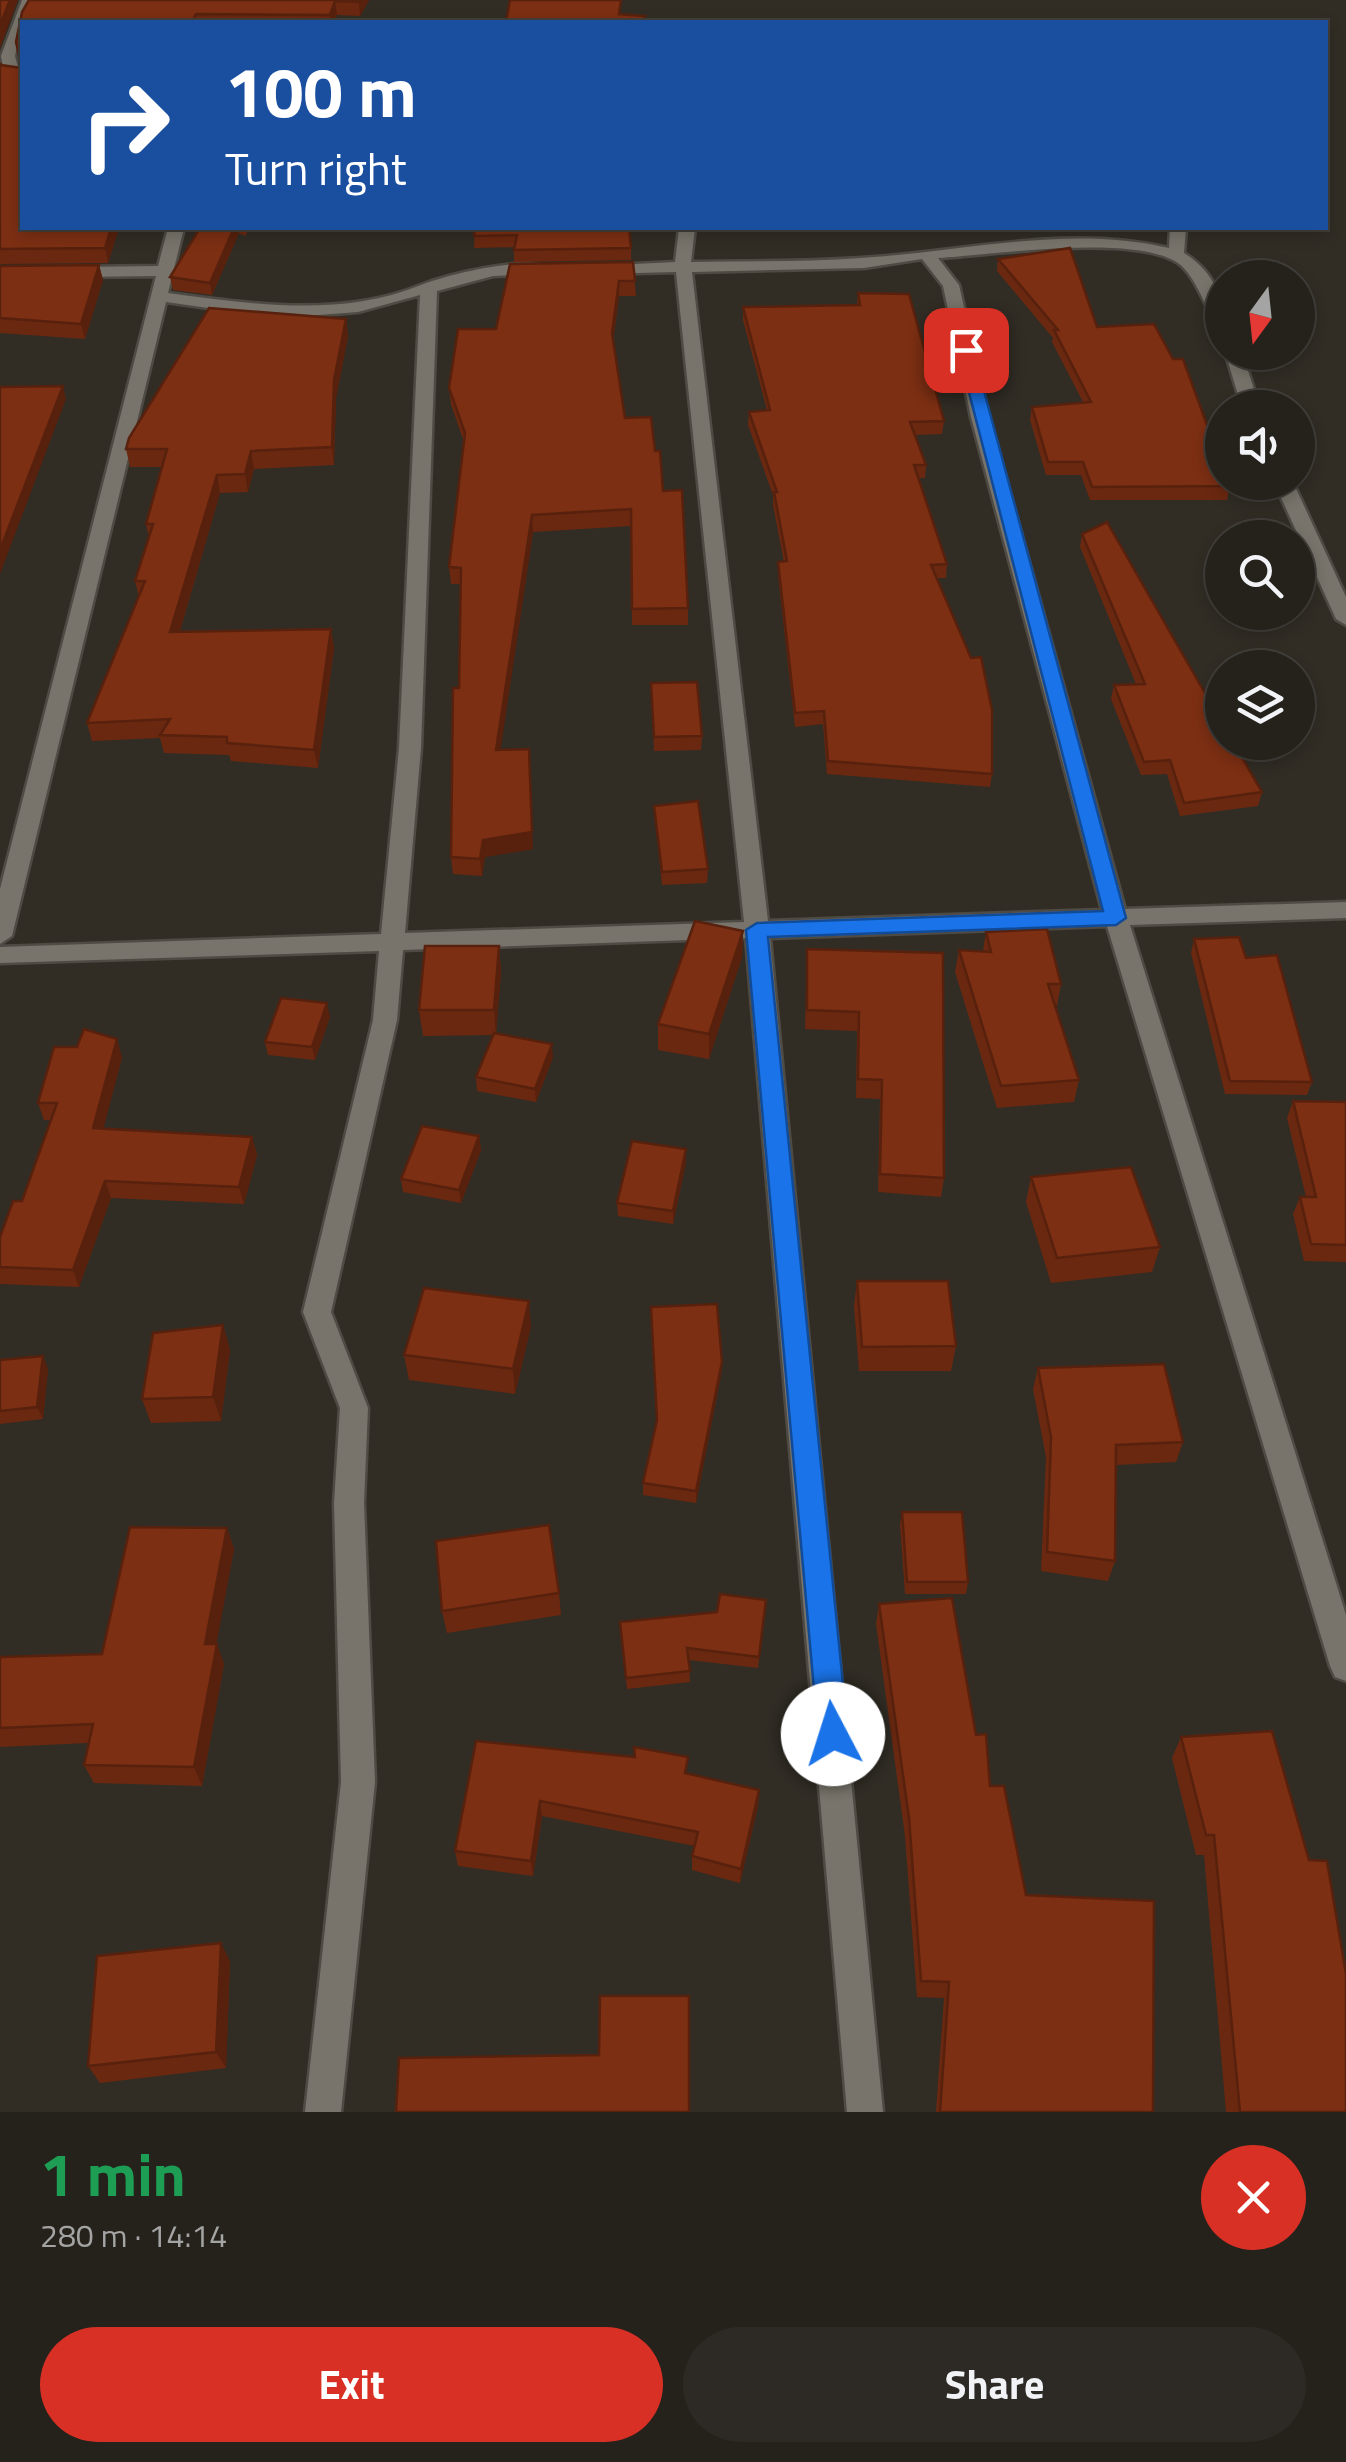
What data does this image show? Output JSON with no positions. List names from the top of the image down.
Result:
{
  "north": "bottom",
  "page": {
    "turn": ["100 m", "Turn right"],
    "heading": ["1 min", "280 m · 14:14"],
    "buttons": ["Exit", "Share"]
  }
}
